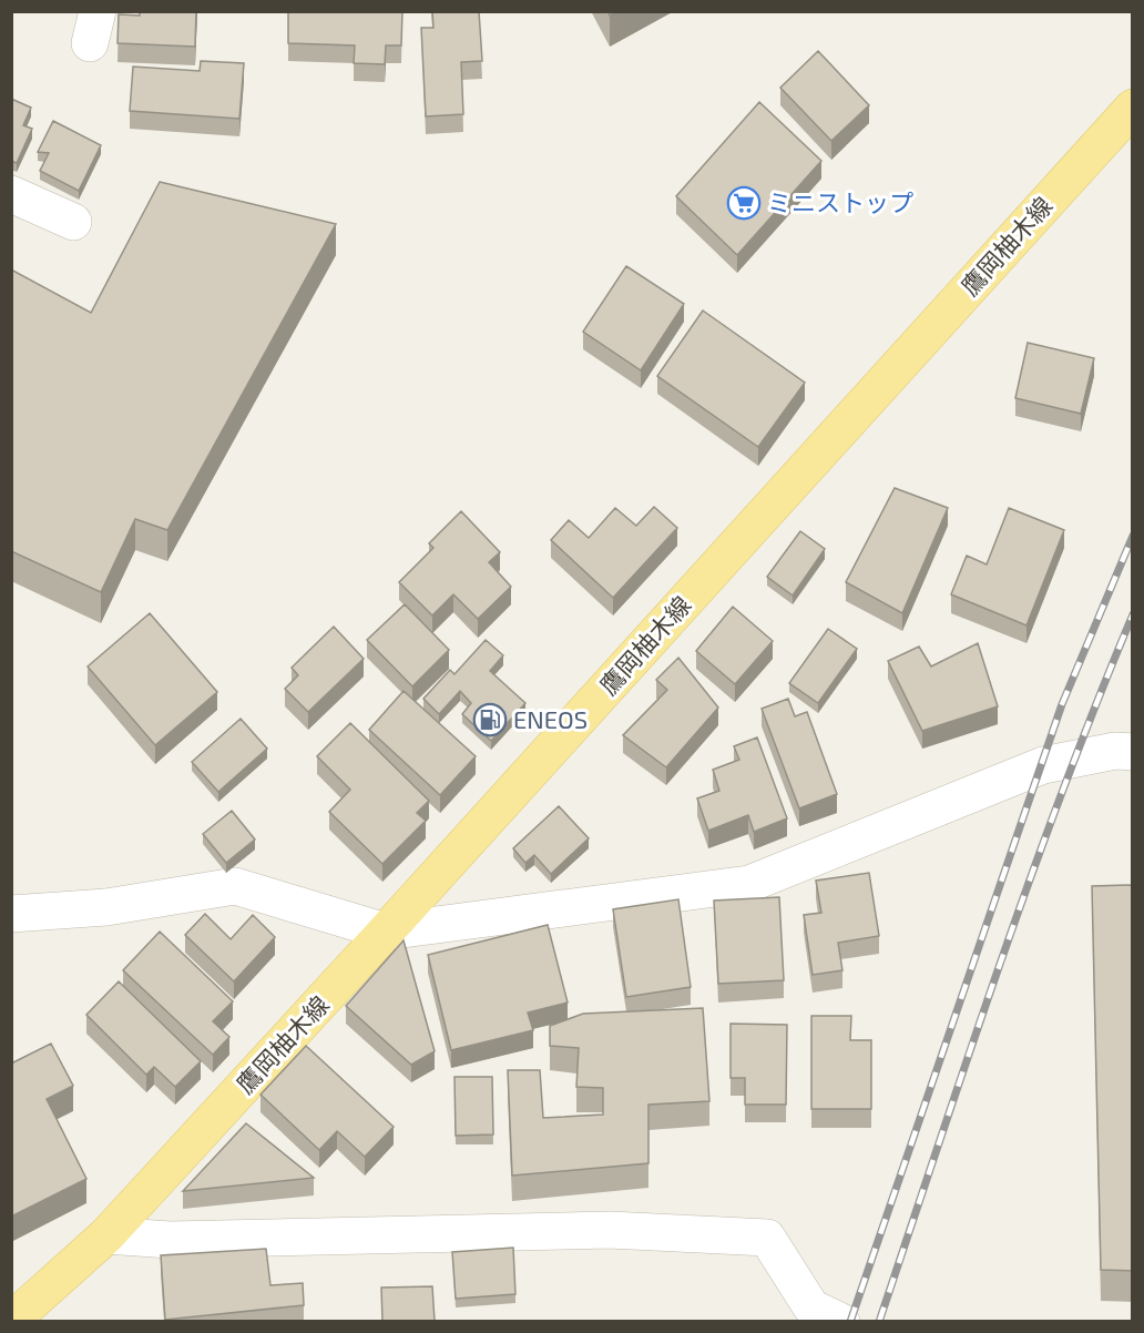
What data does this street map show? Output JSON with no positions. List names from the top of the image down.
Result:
{
  "streets": {
    "main road": ["鷹岡柚木線"]
  },
  "places": {
    "supermarket": ["ミニストップ"],
    "fuel station": ["ENEOS"]
  }
}
